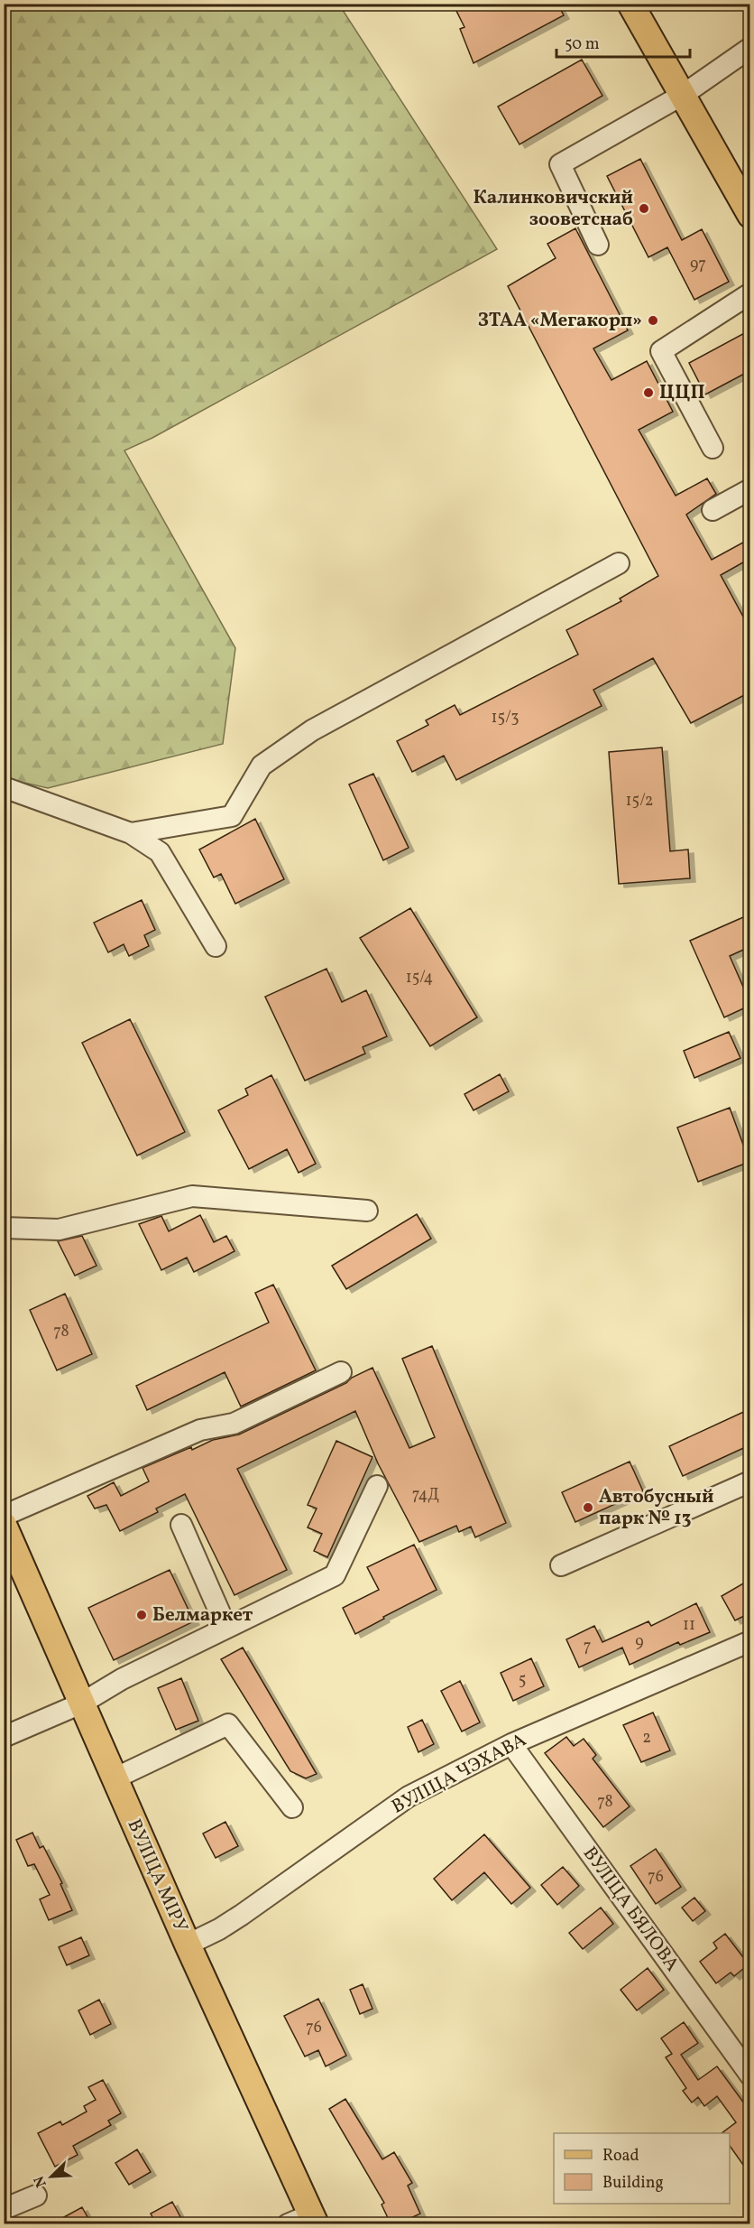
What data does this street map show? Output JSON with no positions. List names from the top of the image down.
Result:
{
  "streets": {
    "main road": ["ВУЛІЦА МІРУ"],
    "street": ["ВУЛІЦА ЧЭХАВА", "ВУЛІЦА БЯЛОВА"]
  },
  "crossings": [
    ["ВУЛІЦА ЧЭХАВА", "ВУЛІЦА МІРУ"],
    ["ВУЛІЦА ЧЭХАВА", "ВУЛІЦА БЯЛОВА"]
  ],
  "places": [
    "Калинковичский зооветснаб",
    "ЗТАА «Мегакорп»",
    "ЦЦП",
    "Автобусный парк № 13",
    "Белмаркет"
  ],
  "house_numbers": [
    "97",
    "15/3",
    "15/2",
    "15/4",
    "78",
    "74Д",
    "11",
    "9",
    "7",
    "5",
    "2",
    "78",
    "76",
    "76"
  ],
  "legend": ["Road", "Building"],
  "scale_bar": "50 m",
  "north": "bottom left"
}
